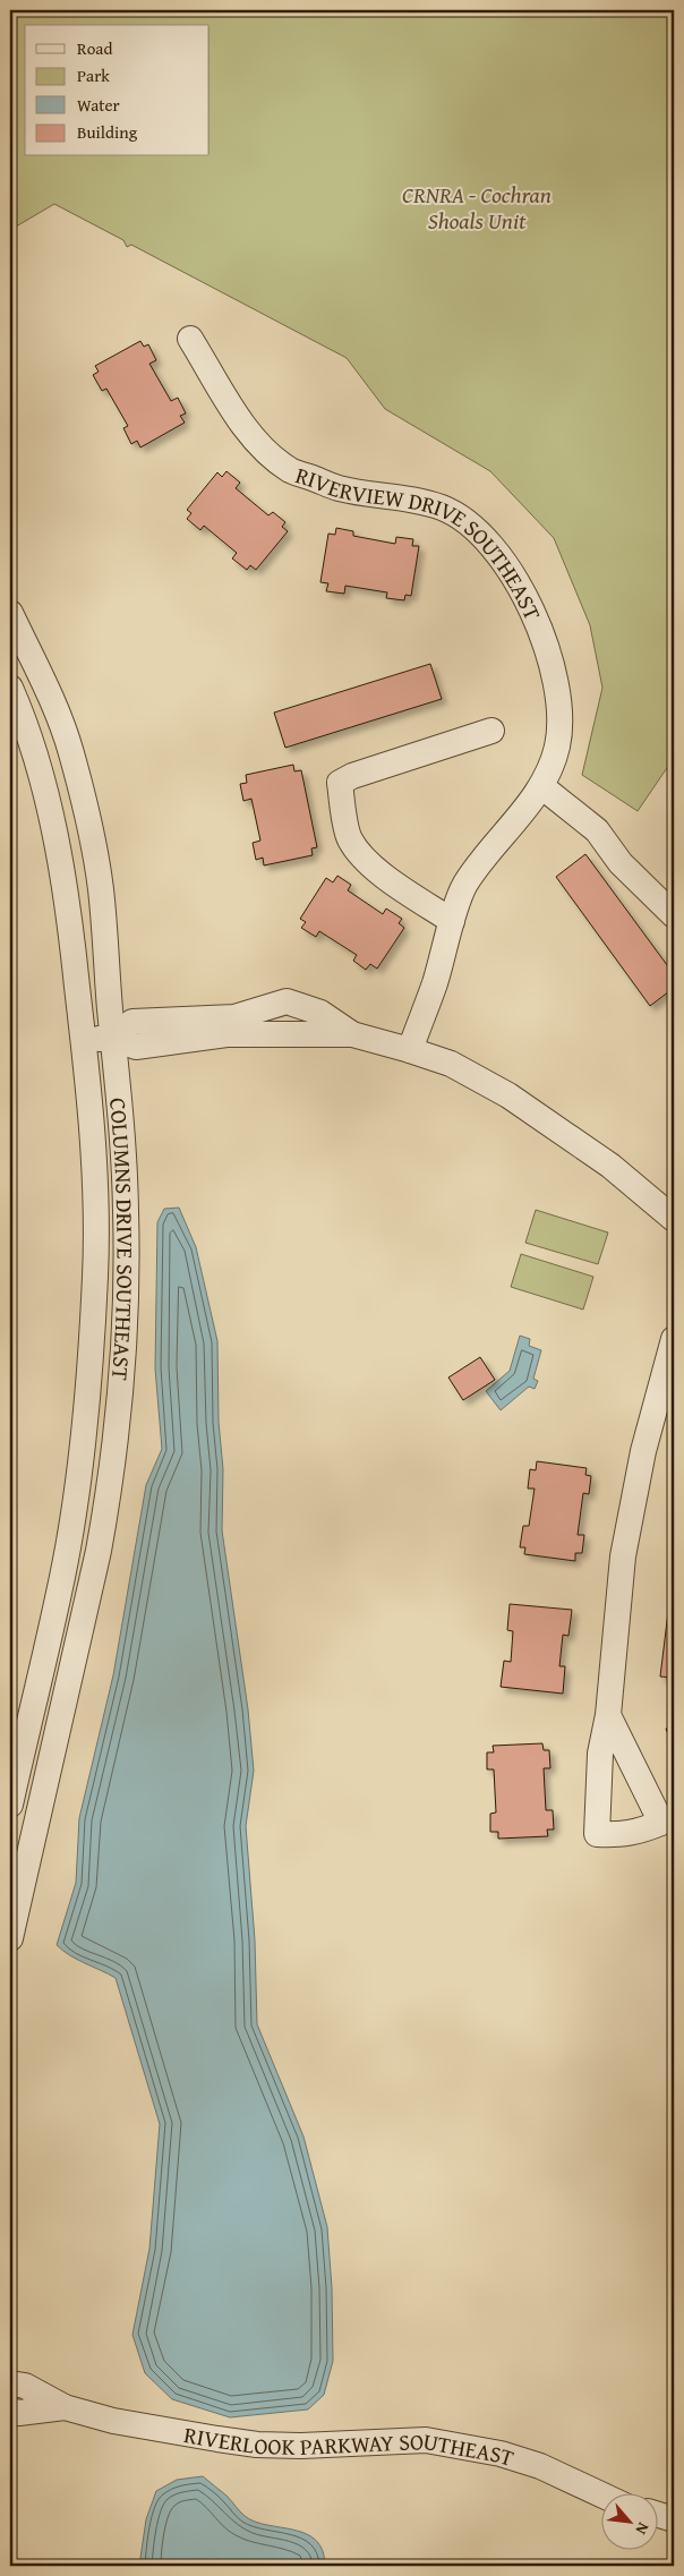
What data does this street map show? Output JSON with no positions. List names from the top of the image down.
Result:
{
  "streets": {
    "street": ["RIVERVIEW DRIVE SOUTHEAST", "COLUMNS DRIVE SOUTHEAST", "RIVERLOOK PARKWAY SOUTHEAST"]
  },
  "parks": ["CRNRA - Cochran Shoals Unit"],
  "legend": [
    "Road",
    "Park",
    "Water",
    "Building"
  ],
  "north": "bottom right"
}
